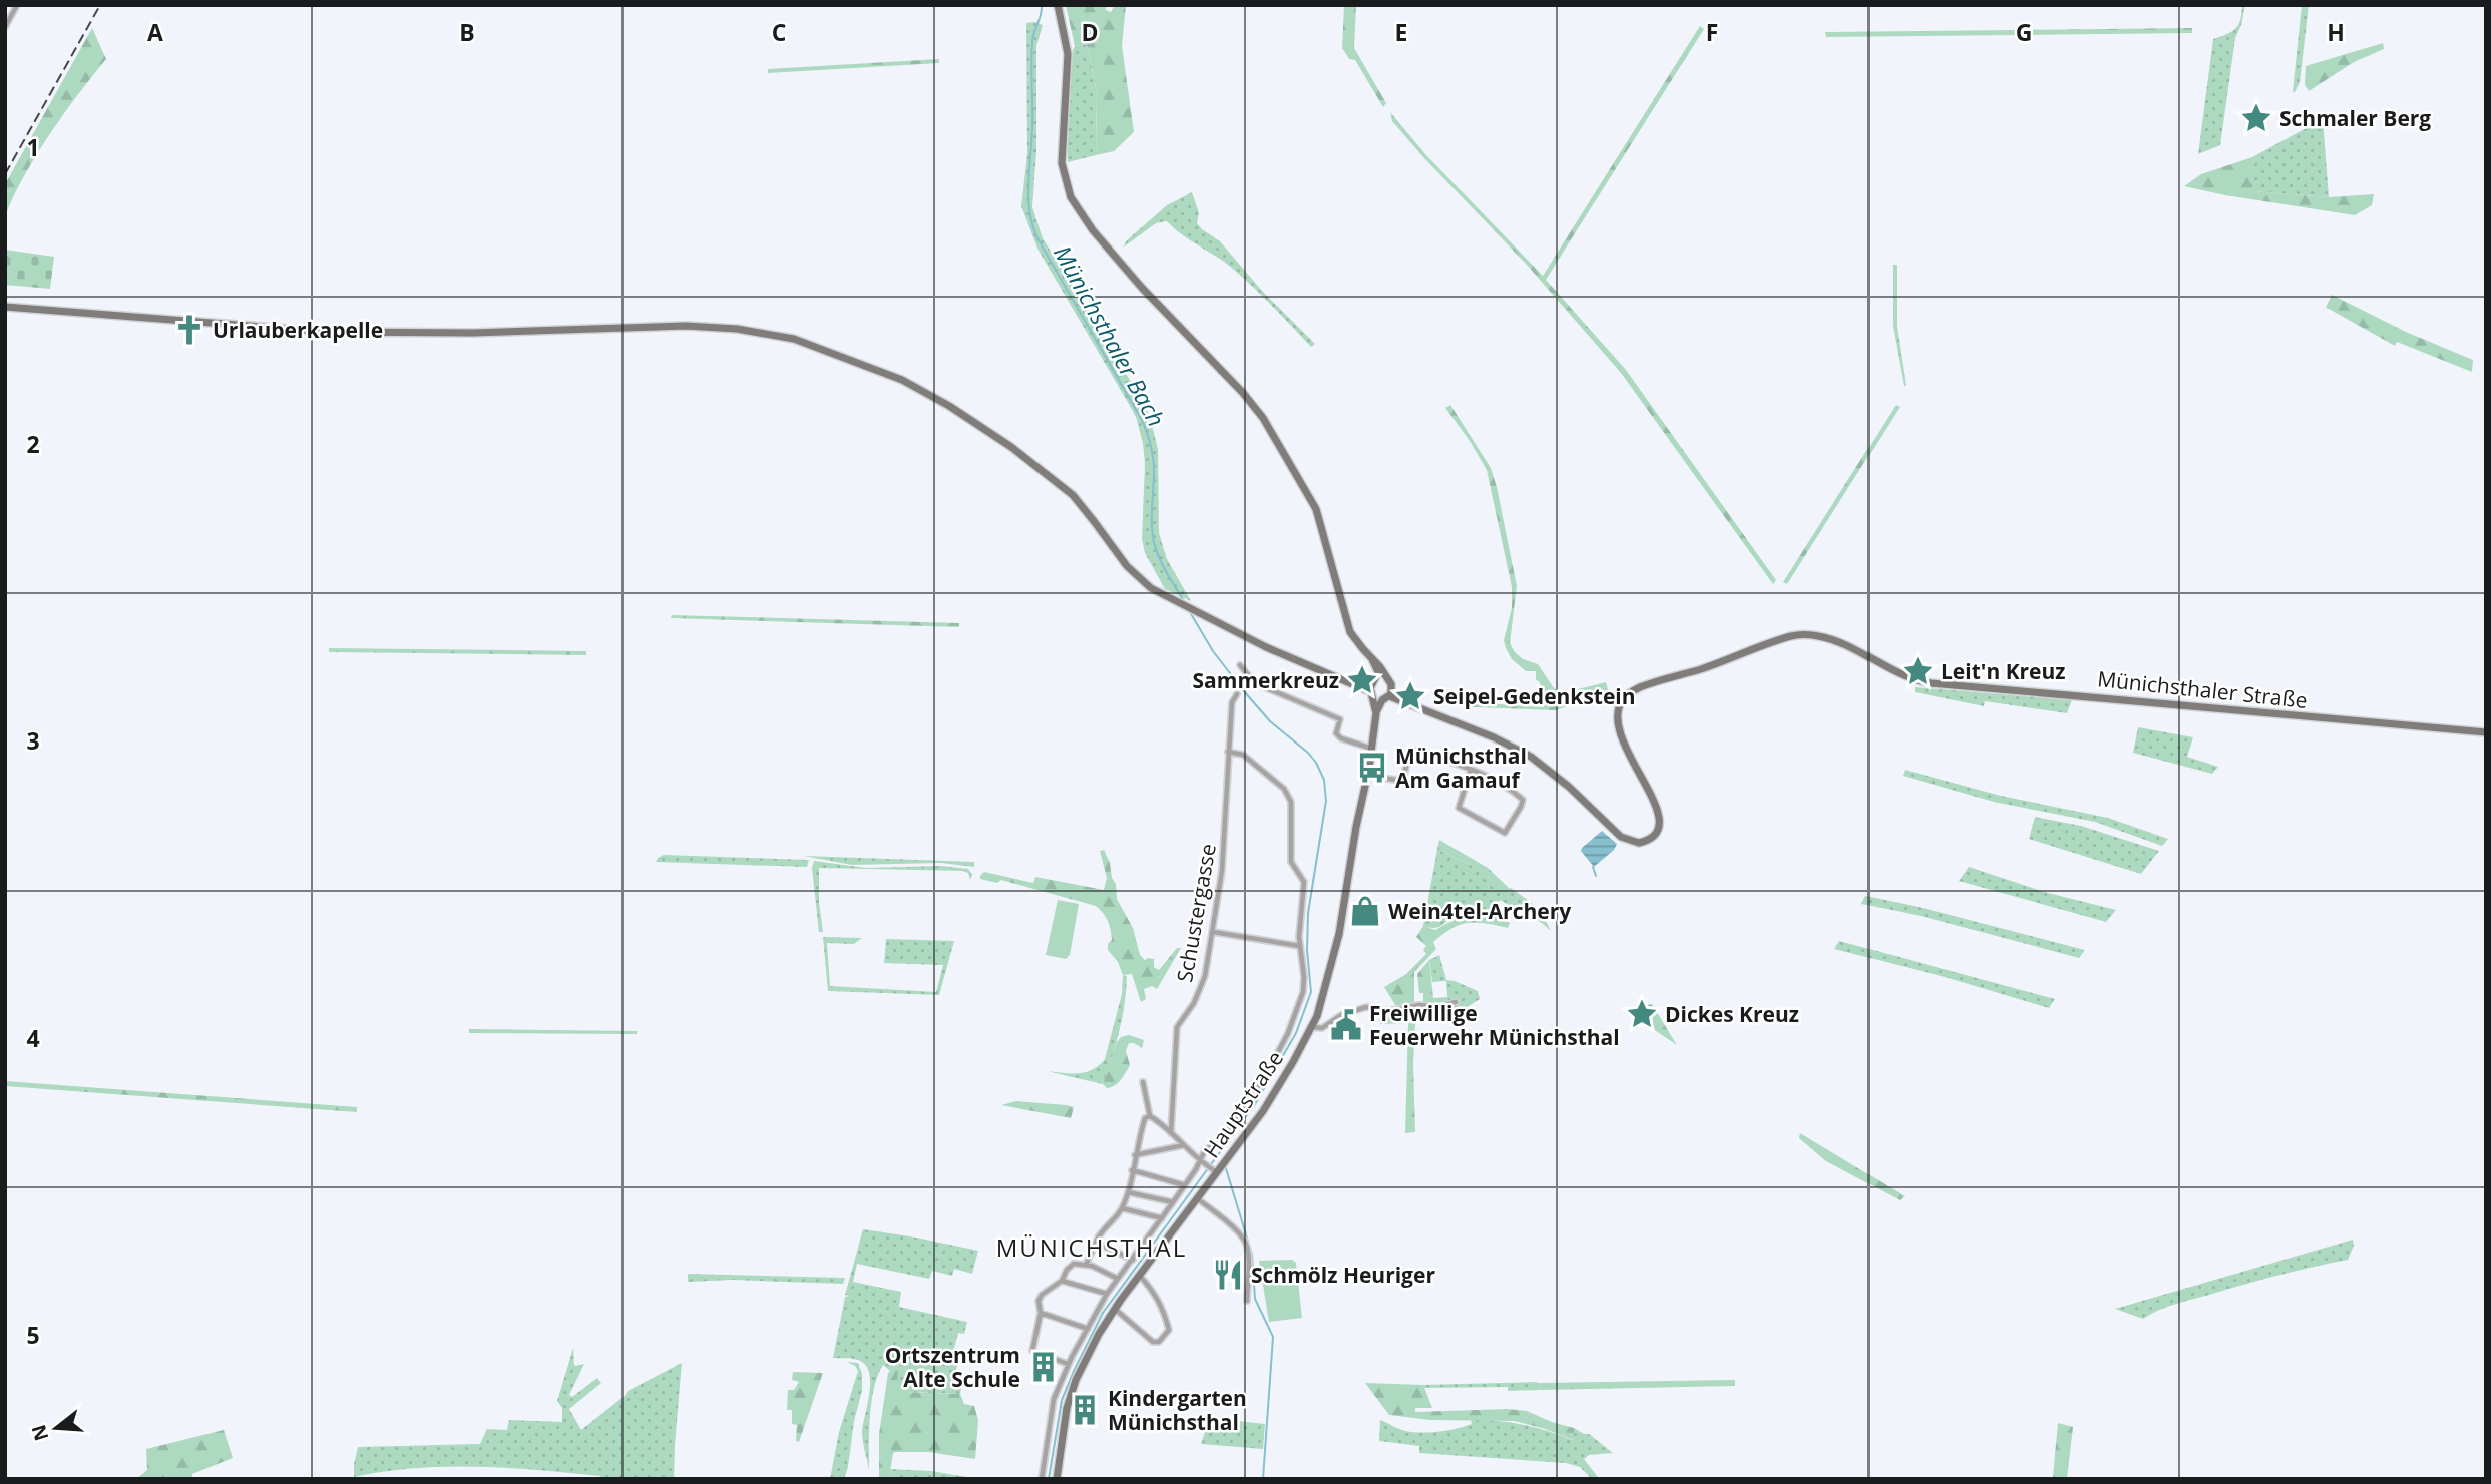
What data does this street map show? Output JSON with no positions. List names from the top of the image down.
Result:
{
  "streets": {
    "street": ["Münichsthaler Straße", "Schustergasse", "Hauptstraße"]
  },
  "crossings": [
    ["Münichsthaler Straße", "Hauptstraße"],
    ["Schustergasse", "Hauptstraße"]
  ],
  "districts": ["MÜNICHSTHAL"],
  "water": ["Münichsthaler Bach"],
  "places": {
    "place": [
      "Schmaler Berg",
      "Leit'n Kreuz",
      "Sammerkreuz",
      "Seipel-Gedenkstein",
      "Dickes Kreuz"
    ],
    "church": ["Urlauberkapelle"],
    "bus stop": ["Münichsthal Am Gamauf"],
    "shop": ["Wein4tel-Archery"],
    "public building": ["Freiwillige Feuerwehr Münichsthal"],
    "restaurant": ["Schmölz Heuriger"],
    "building": ["Ortszentrum Alte Schule", "Kindergarten Münichsthal"]
  },
  "north": "left",
  "grid": {
    "columns": [
      "A",
      "B",
      "C",
      "D",
      "E",
      "F",
      "G",
      "H"
    ],
    "rows": [
      "1",
      "2",
      "3",
      "4",
      "5"
    ]
  }
}
